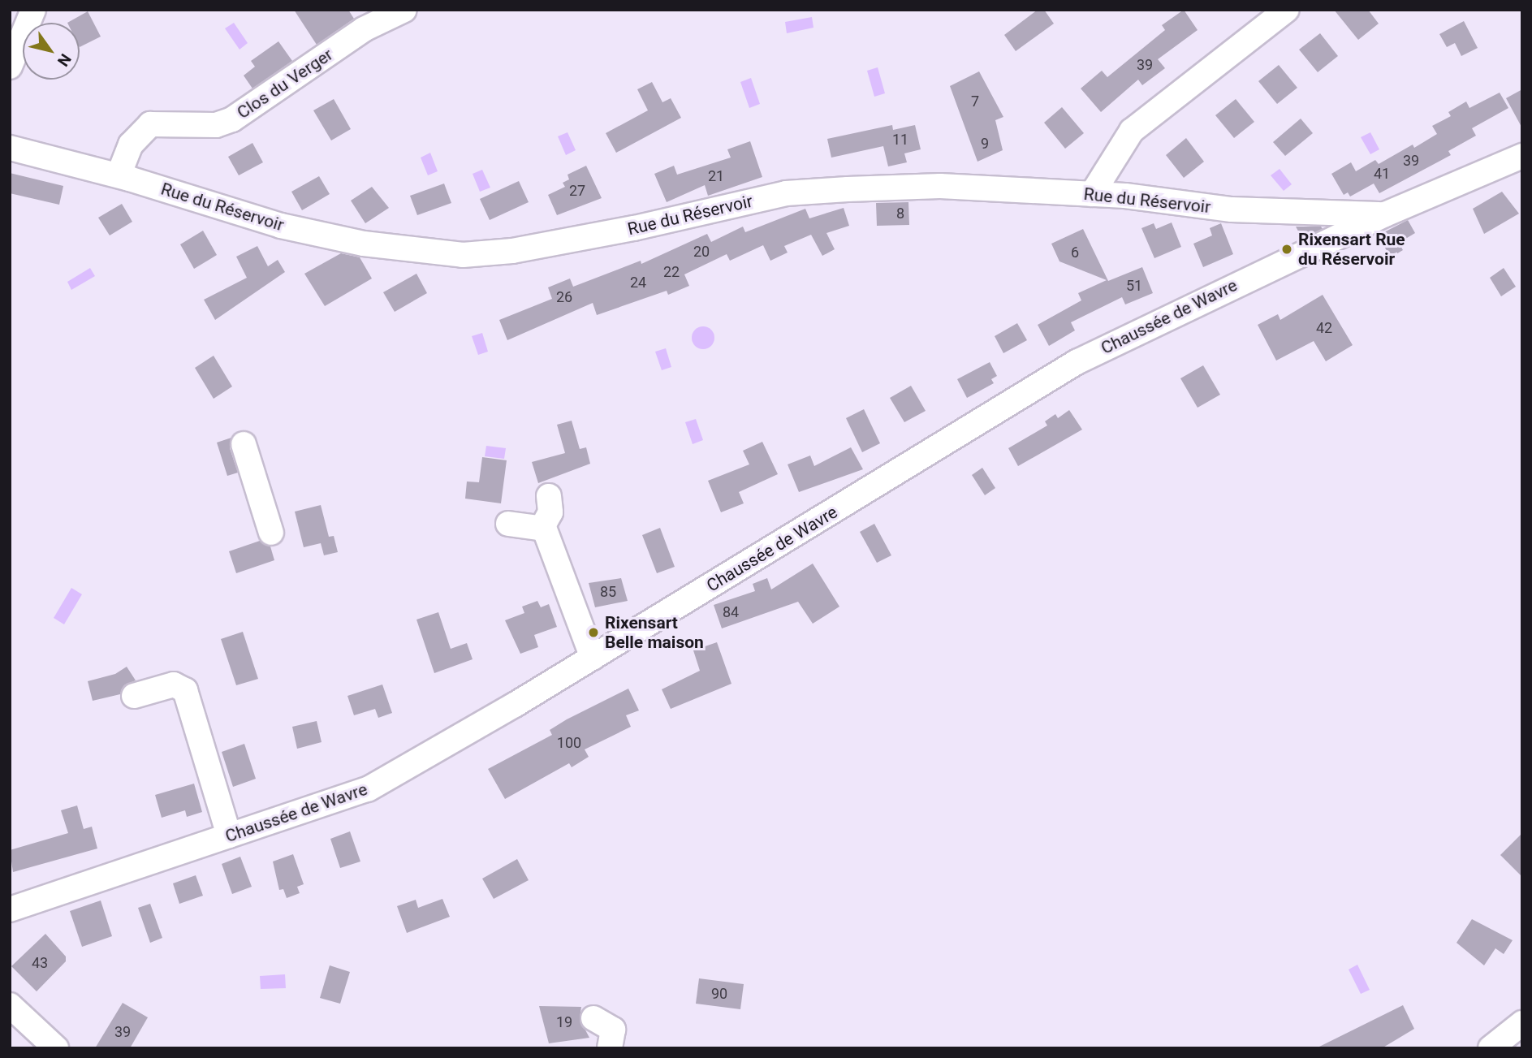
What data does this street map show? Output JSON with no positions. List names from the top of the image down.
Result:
{
  "streets": {
    "street": ["Clos du Verger", "Rue du Réservoir", "Chaussée de Wavre"]
  },
  "crossings": [
    ["Clos du Verger", "Rue du Réservoir"],
    ["Rue du Réservoir", "Chaussée de Wavre"]
  ],
  "places": ["Rixensart Rue du Réservoir", "Rixensart Belle maison"],
  "house_numbers": [
    "39",
    "7",
    "11",
    "9",
    "39",
    "41",
    "21",
    "27",
    "8",
    "20",
    "6",
    "22",
    "24",
    "51",
    "26",
    "42",
    "85",
    "84",
    "100",
    "43",
    "90",
    "19",
    "39"
  ],
  "north": "bottom right"
}
